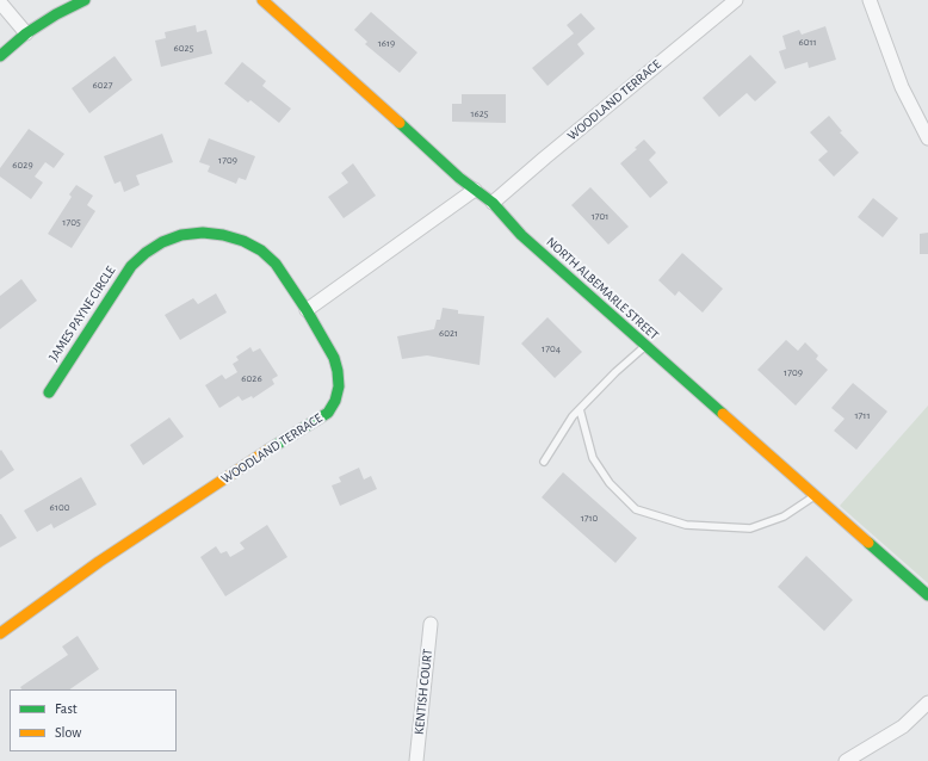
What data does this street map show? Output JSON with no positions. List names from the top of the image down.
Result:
{
  "streets": {
    "street": [
      "WOODLAND TERRACE",
      "NORTH ALBEMARLE STREET",
      "JAMES PAYNE CIRCLE",
      "KENTISH COURT"
    ]
  },
  "crossings": [
    ["WOODLAND TERRACE", "NORTH ALBEMARLE STREET"],
    ["WOODLAND TERRACE", "JAMES PAYNE CIRCLE"]
  ],
  "house_numbers": [
    "6011",
    "1619",
    "6025",
    "6027",
    "1625",
    "1709",
    "6029",
    "1701",
    "1705",
    "6021",
    "1704",
    "1709",
    "6026",
    "1711",
    "6100",
    "1710"
  ],
  "legend": ["Fast", "Slow"]
}
